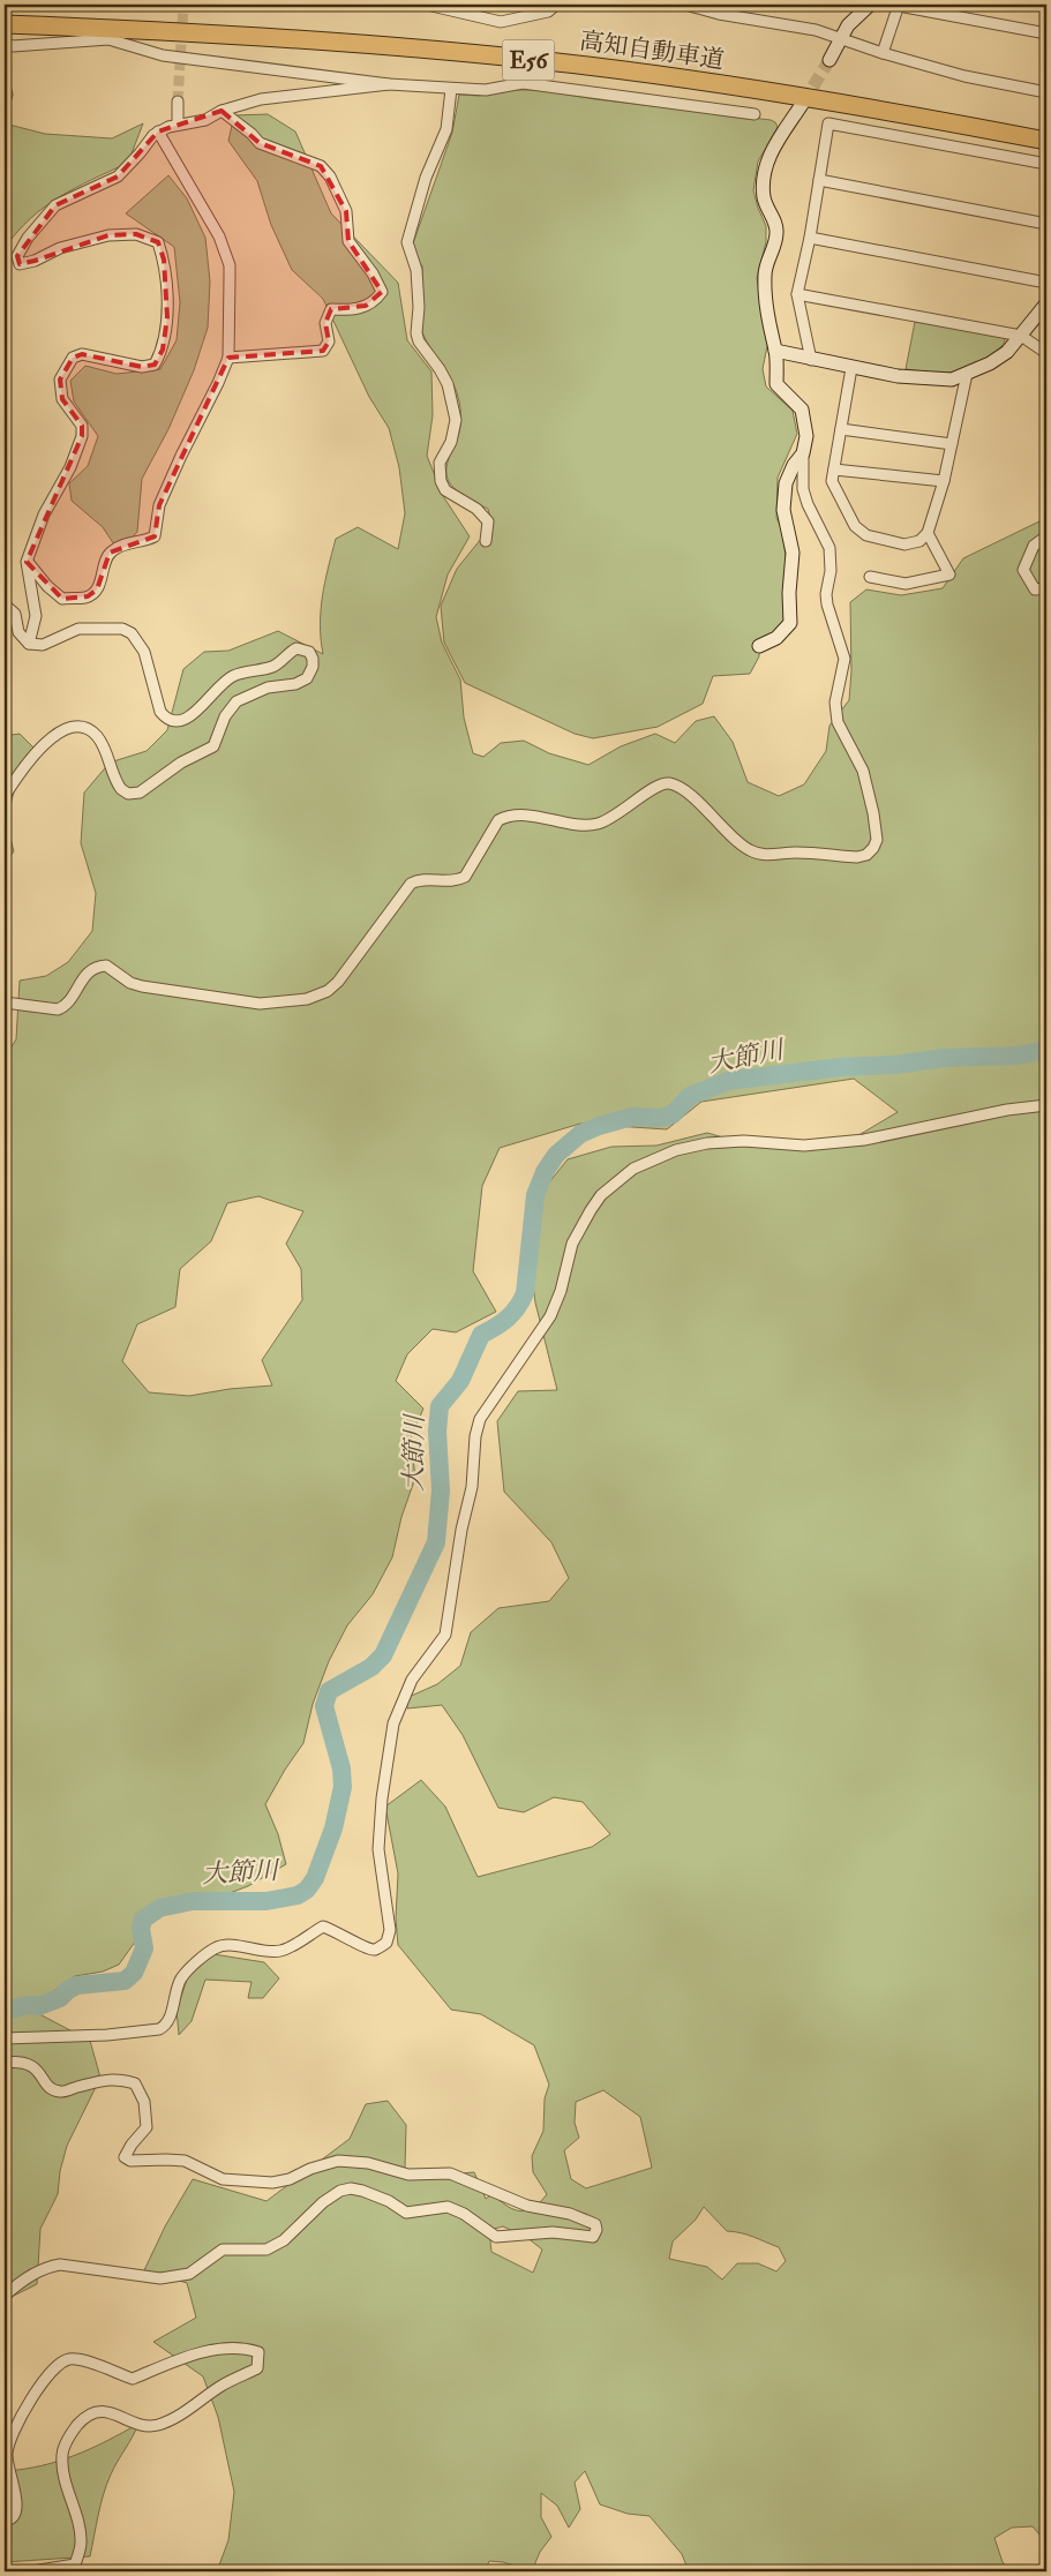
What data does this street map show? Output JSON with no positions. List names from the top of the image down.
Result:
{
  "streets": {
    "highway": ["高知自動車道", "E56"]
  },
  "water": ["大節川"]
}
